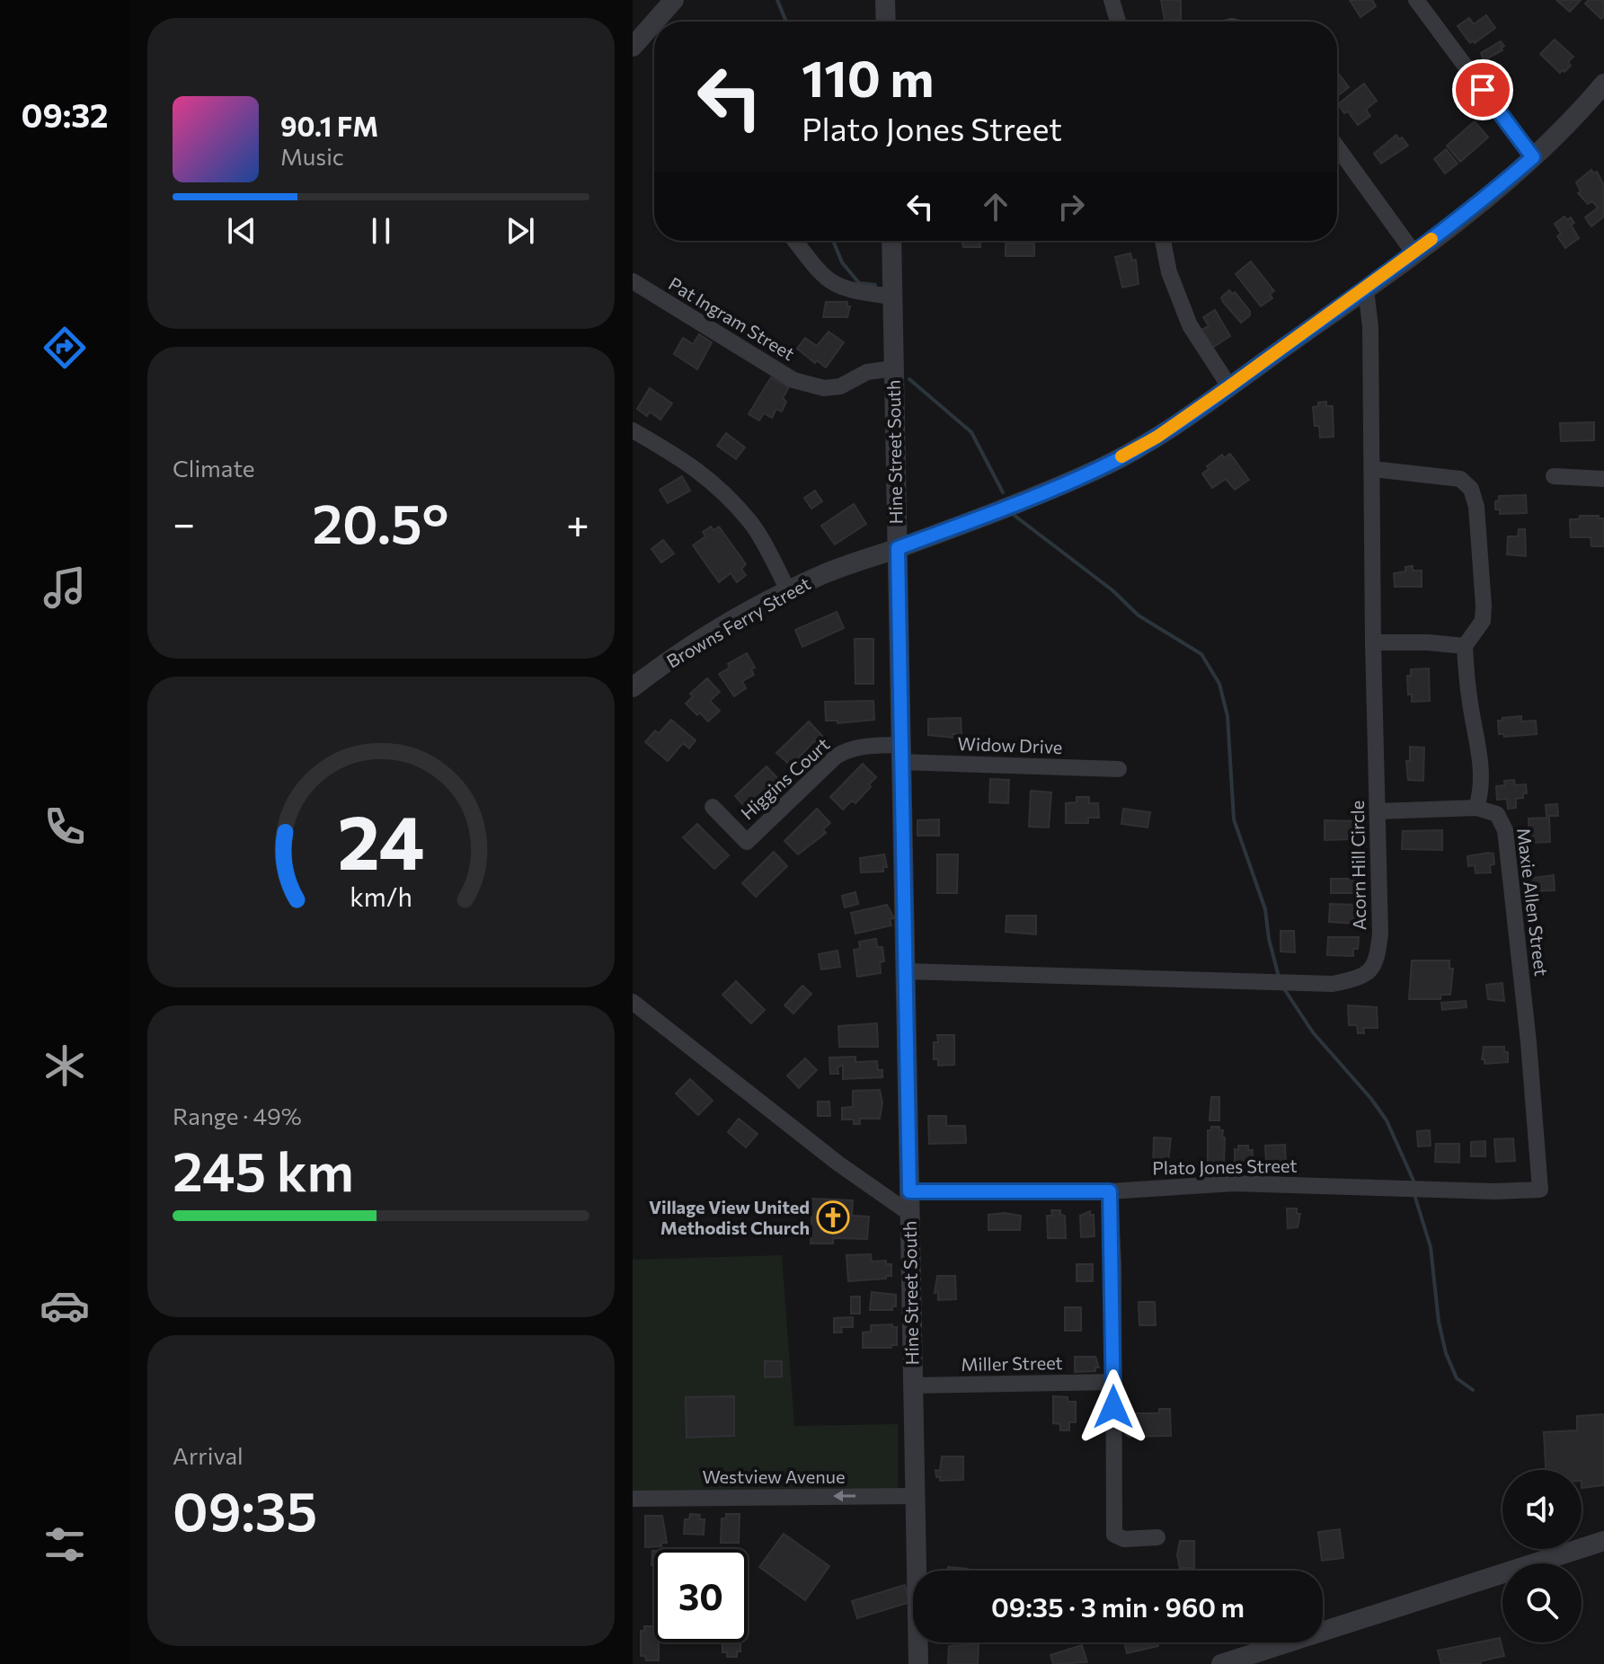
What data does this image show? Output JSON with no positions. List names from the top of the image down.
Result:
{
  "streets": {
    "street": [
      "Pat Ingram Street",
      "Hine Street South",
      "Browns Ferry Street",
      "Widow Drive",
      "Higgins Court",
      "Acorn Hill Circle",
      "Maxie Allen Street",
      "Plato Jones Street",
      "Miller Street",
      "Westview Avenue"
    ]
  },
  "crossings": [
    ["Pat Ingram Street", "Hine Street South"],
    ["Hine Street South", "Browns Ferry Street"],
    ["Hine Street South", "Widow Drive"],
    ["Hine Street South", "Higgins Court"],
    ["Hine Street South", "Acorn Hill Circle"],
    ["Hine Street South", "Plato Jones Street"],
    ["Hine Street South", "Miller Street"],
    ["Hine Street South", "Westview Avenue"],
    ["Browns Ferry Street", "Acorn Hill Circle"],
    ["Widow Drive", "Higgins Court"],
    ["Maxie Allen Street", "Plato Jones Street"]
  ],
  "one_way": ["Westview Avenue"],
  "places": {
    "church": ["Village View United Methodist Church"]
  },
  "page": {
    "tabs": "09:32",
    "turn": ["110 m", "Plato Jones Street"],
    "song": ["90.1 FM", "Music"],
    "tile": [
      "Climate",
      ["Range · 49%", "245 km"],
      ["Arrival", "09:35"]
    ],
    "heat": ["−", "20.5°", "+"],
    "limit": "30",
    "trip": "09:35 · 3 min · 960 m",
    "gauge": ["24", "km/h"]
  }
}
